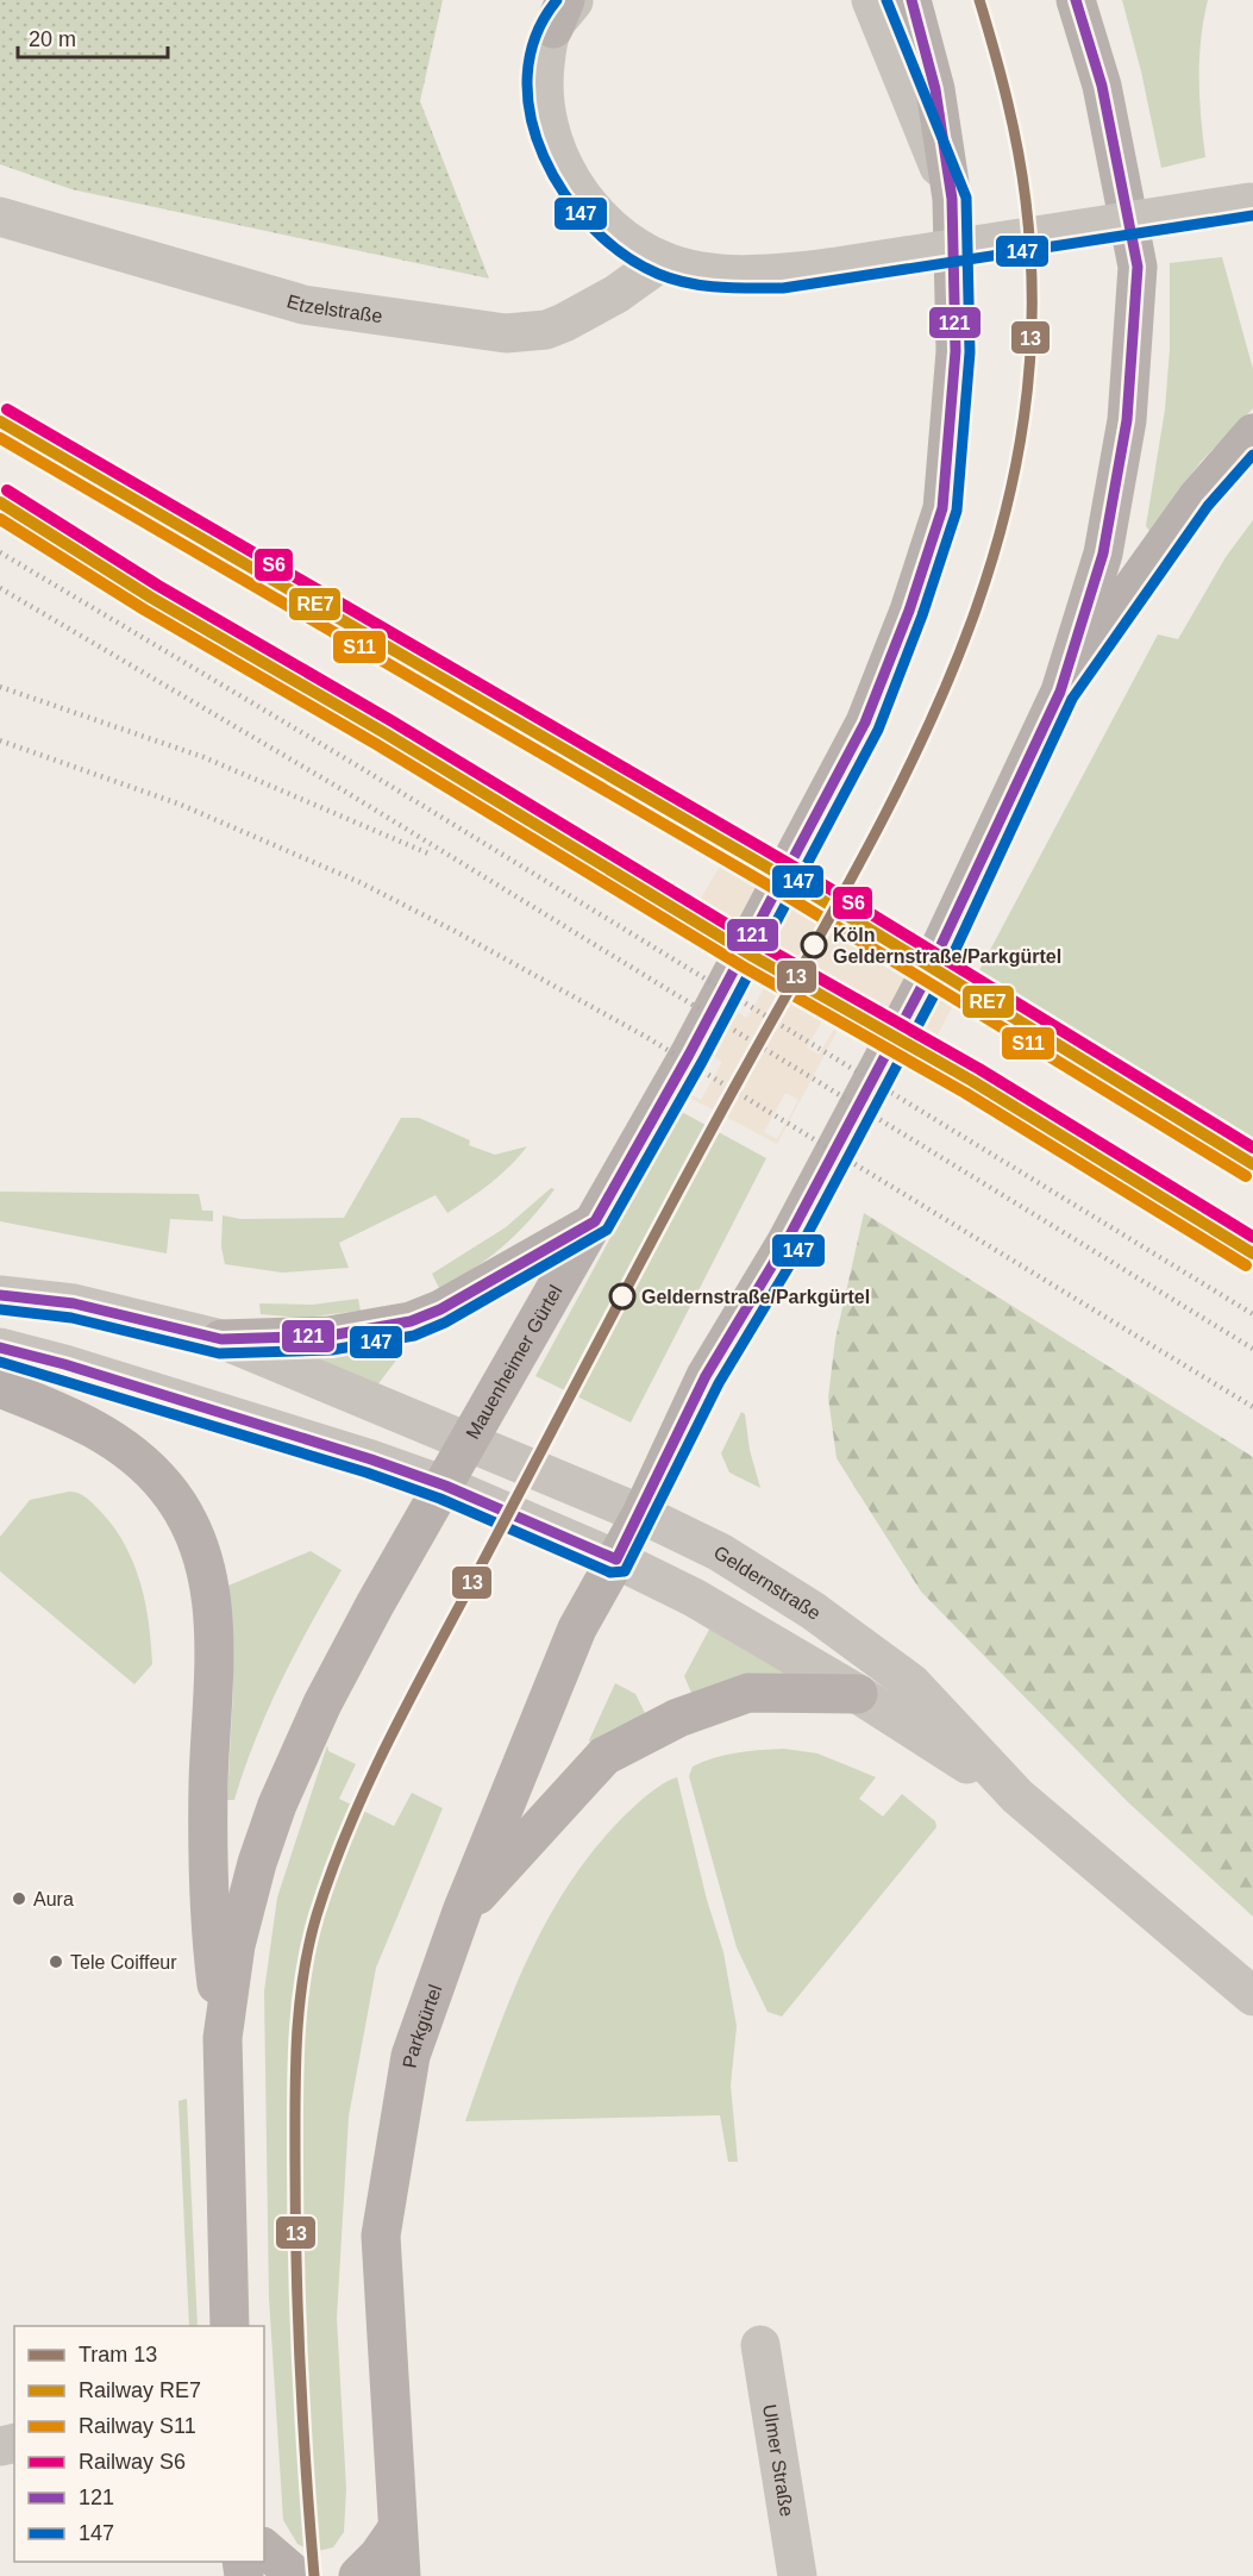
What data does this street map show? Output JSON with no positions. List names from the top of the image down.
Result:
{
  "streets": {
    "main road": ["Mauenheimer Gürtel", "Parkgürtel"],
    "street": ["Etzelstraße", "Geldernstraße", "Ulmer Straße"]
  },
  "crossings": [
    ["Mauenheimer Gürtel", "Geldernstraße"],
    ["Geldernstraße", "Parkgürtel"]
  ],
  "places": [
    "Köln Geldernstraße/Parkgürtel",
    "Geldernstraße/Parkgürtel",
    "Aura",
    "Tele Coiffeur"
  ],
  "lines": [
    "tram line 13",
    "transit line 121",
    "transit line 147",
    "rail line S6",
    "rail line RE7",
    "rail line S11"
  ],
  "legend": [
    "Tram 13",
    "Railway RE7",
    "Railway S11",
    "Railway S6",
    "121",
    "147"
  ],
  "scale_bar": "20 m"
}
